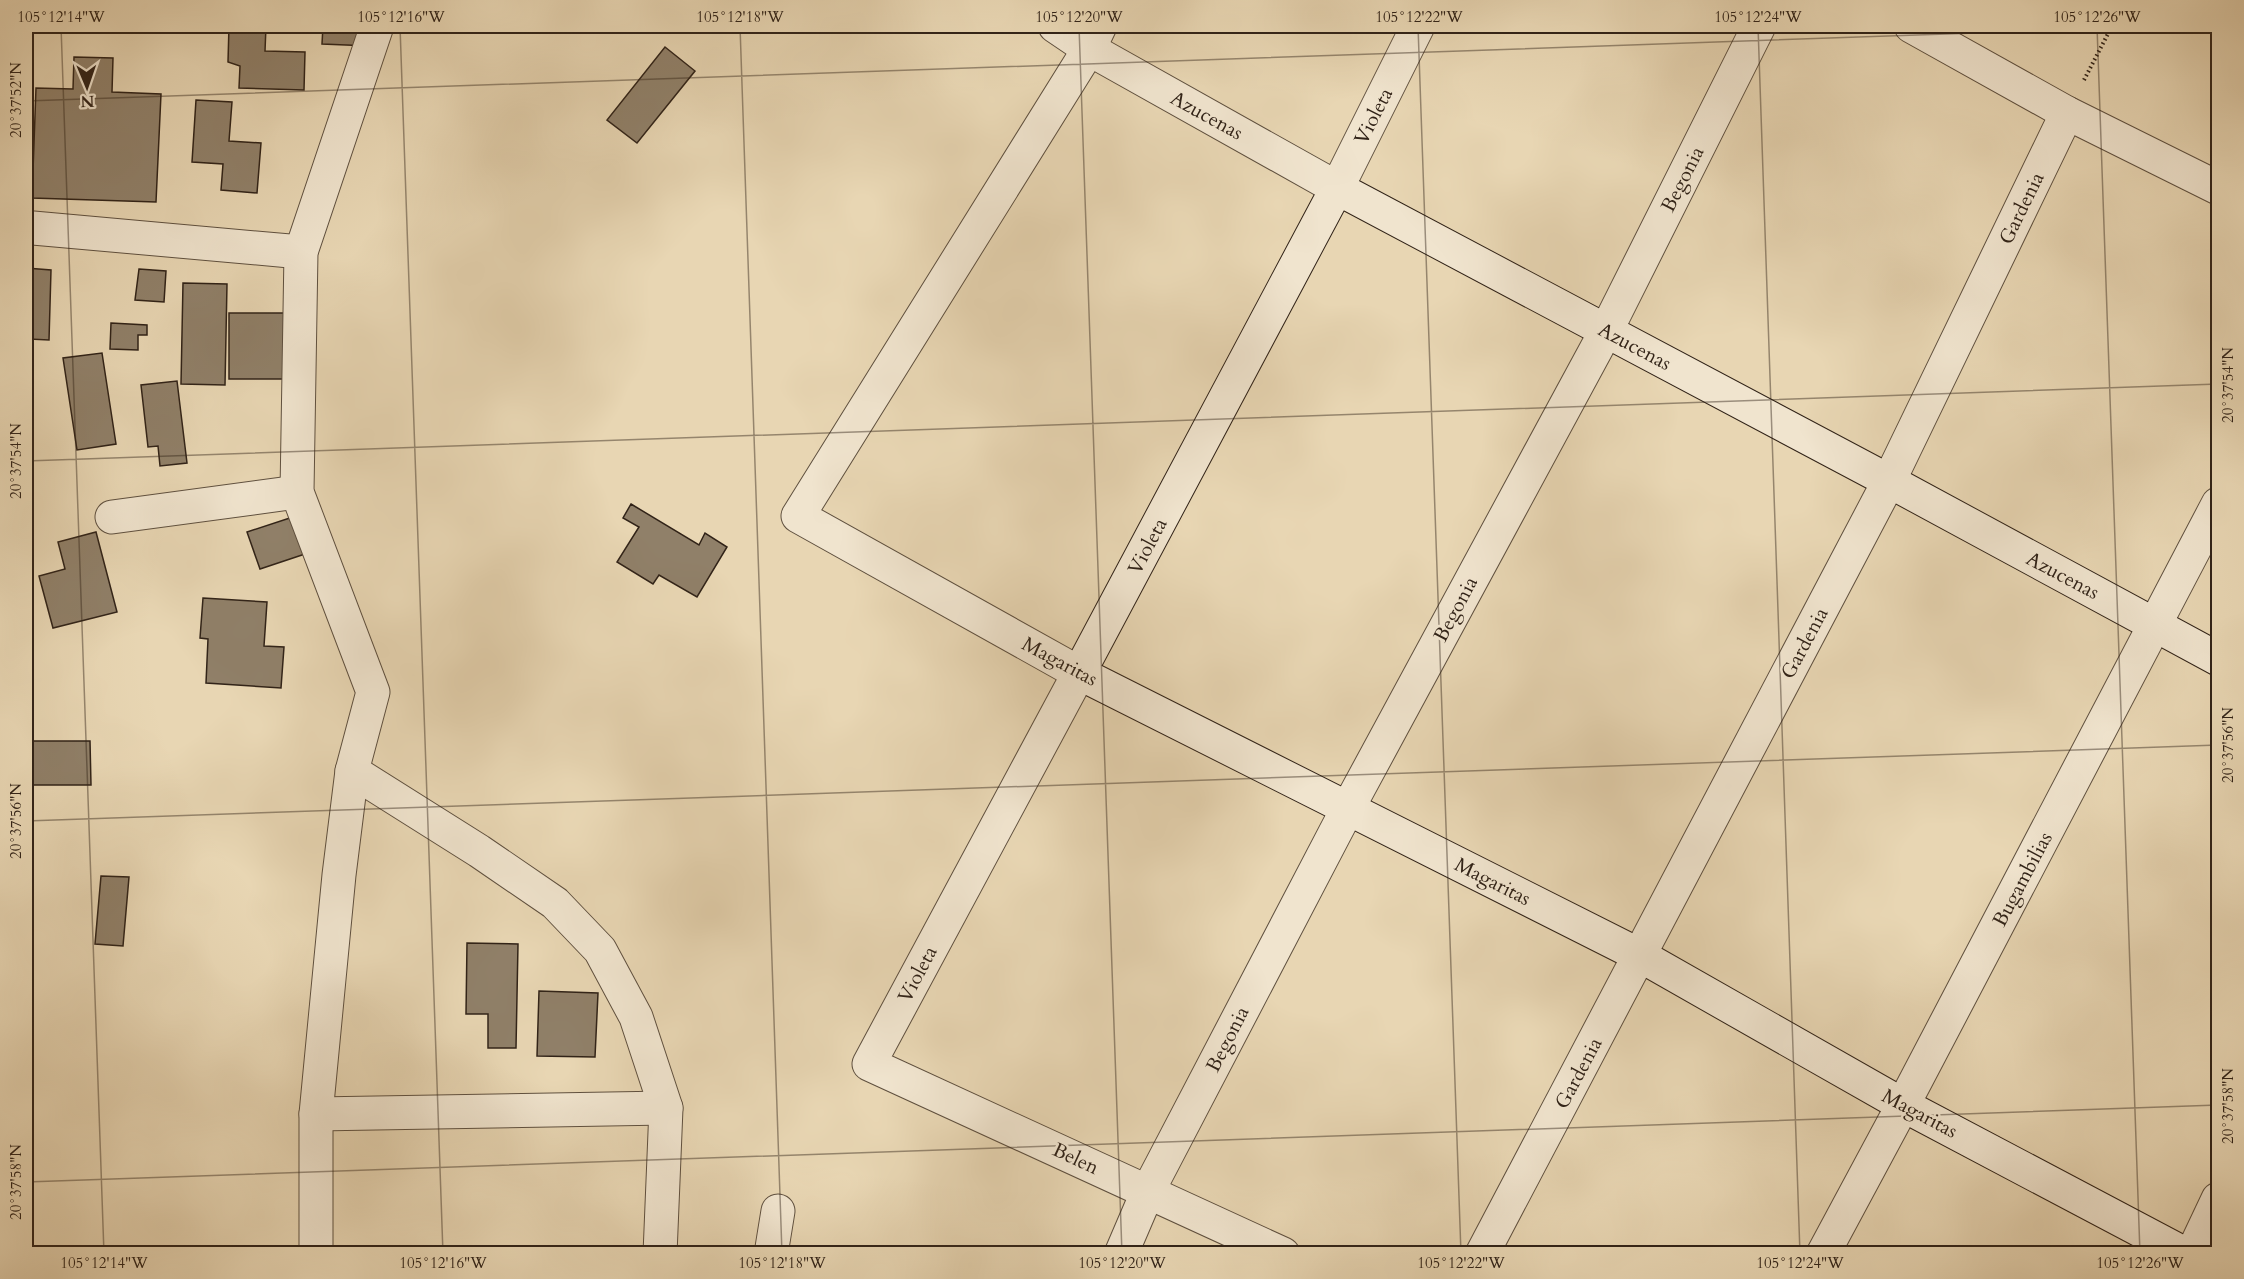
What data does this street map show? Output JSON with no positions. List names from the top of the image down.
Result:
{
  "streets": {
    "street": [
      "Azucenas",
      "Violeta",
      "Begonia",
      "Gardenia",
      "Magaritas",
      "Bugambilias",
      "Belen"
    ]
  },
  "crossings": [
    ["Azucenas", "Violeta"],
    ["Azucenas", "Begonia"],
    ["Azucenas", "Gardenia"],
    ["Azucenas", "Magaritas"],
    ["Azucenas", "Bugambilias"],
    ["Violeta", "Magaritas"],
    ["Violeta", "Belen"],
    ["Begonia", "Magaritas"],
    ["Begonia", "Belen"],
    ["Gardenia", "Magaritas"],
    ["Magaritas", "Bugambilias"]
  ],
  "north": "bottom",
  "coordinates": [
    "105°12'14\"W",
    "105°12'16\"W",
    "105°12'18\"W",
    "105°12'20\"W",
    "105°12'22\"W",
    "105°12'24\"W",
    "105°12'26\"W",
    "20°37'52\"N",
    "20°37'54\"N",
    "20°37'56\"N",
    "20°37'58\"N"
  ]
}
